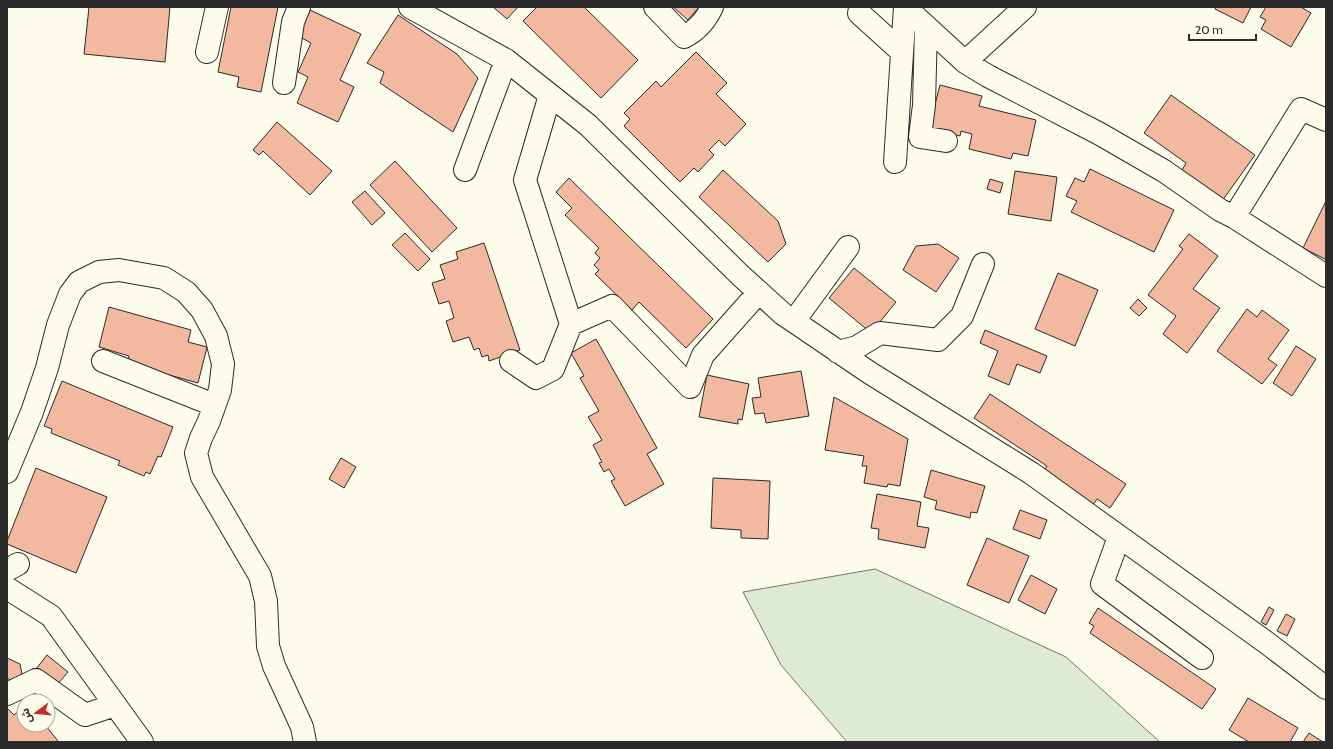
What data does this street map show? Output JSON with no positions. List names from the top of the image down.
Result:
{
  "scale_bar": "20 m",
  "north": "left"
}
